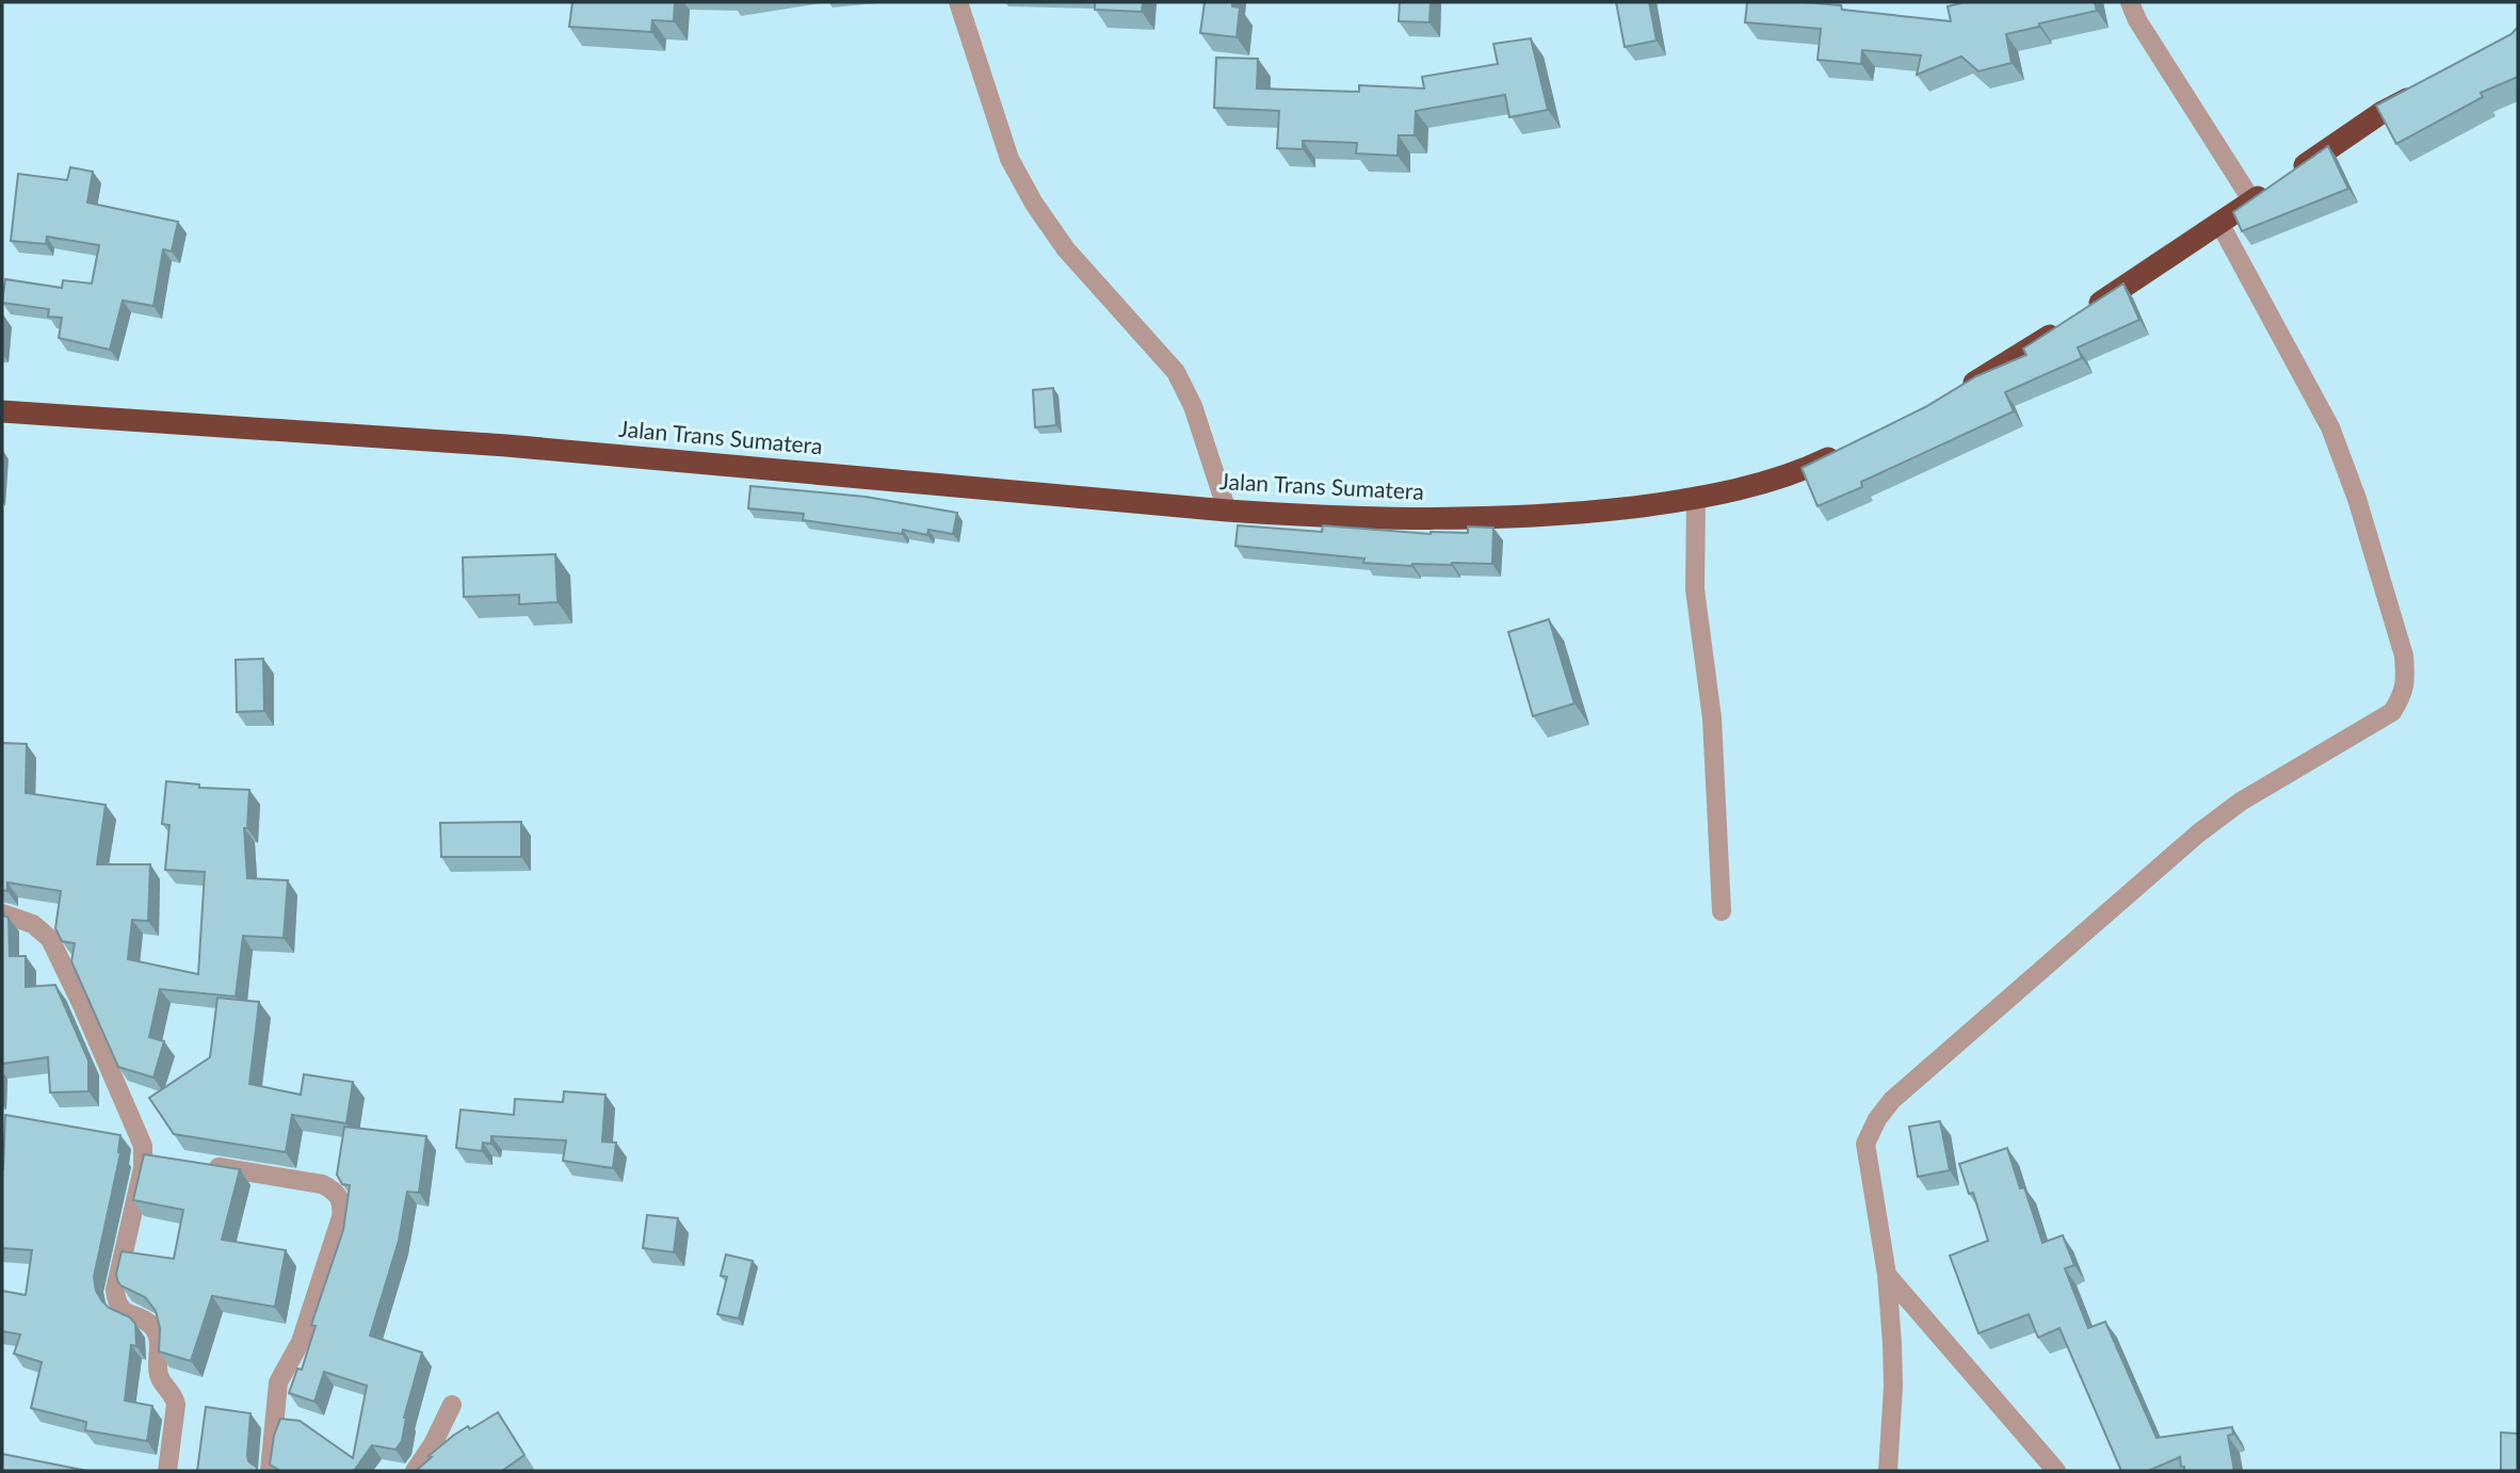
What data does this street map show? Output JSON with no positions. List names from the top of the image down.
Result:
{
  "streets": {
    "highway": ["Jalan Trans Sumatera"]
  }
}
